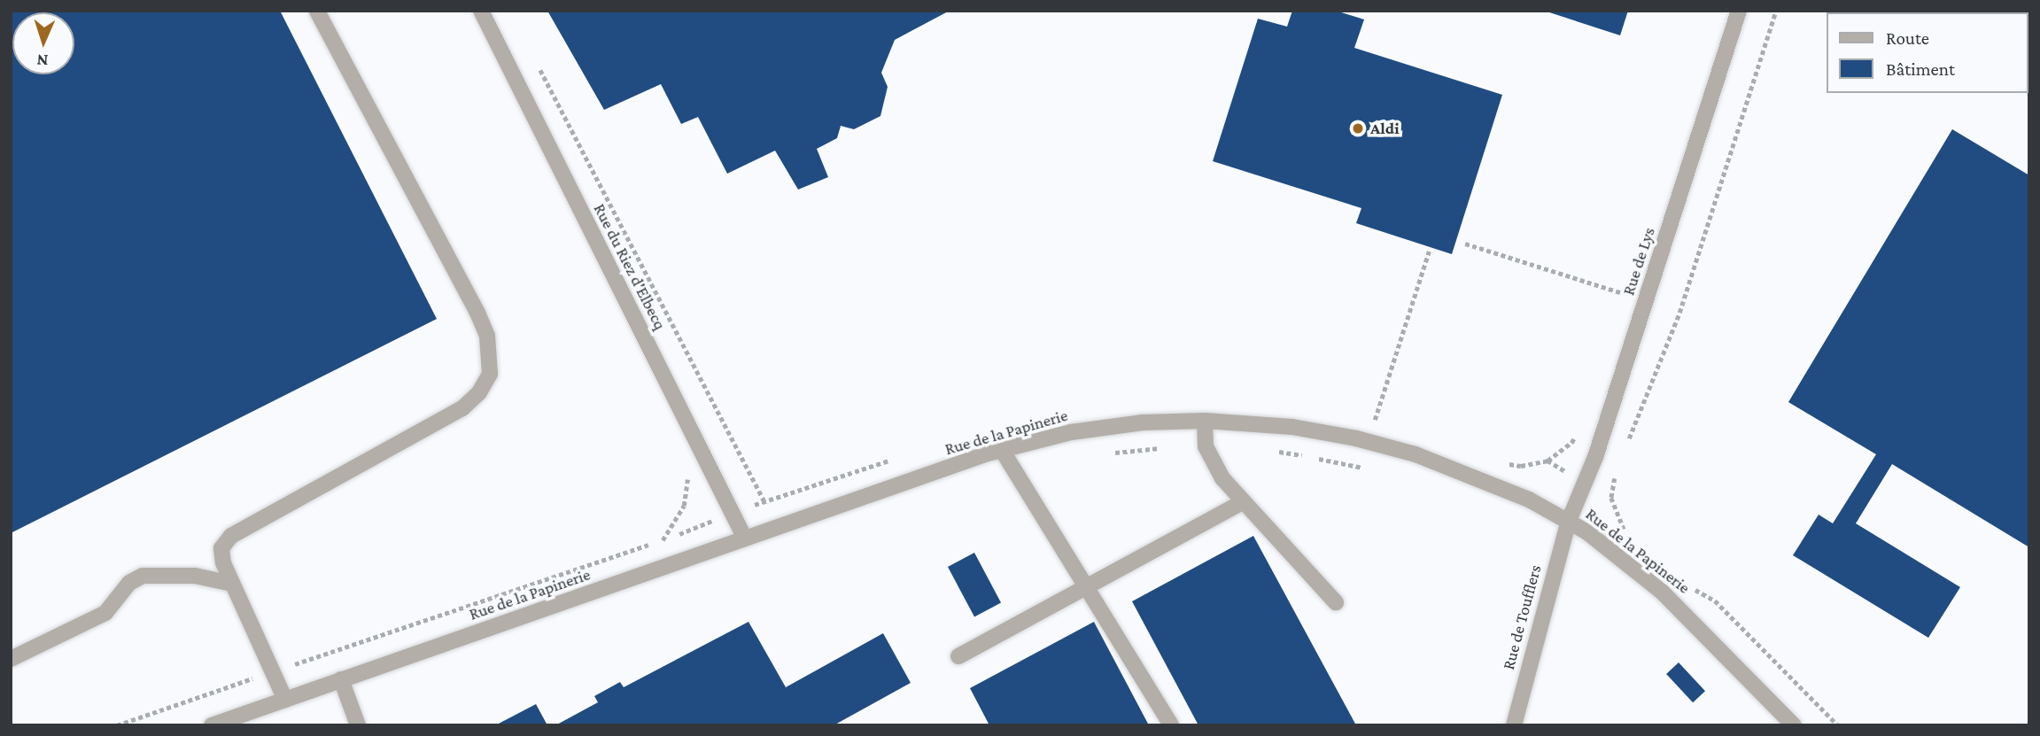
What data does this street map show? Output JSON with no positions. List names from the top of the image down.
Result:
{
  "streets": {
    "street": [
      "Rue de Lys",
      "Rue du Riez d'Elbecq",
      "Rue de la Papinerie",
      "Rue de Toufflers"
    ]
  },
  "crossings": [
    ["Rue de Lys", "Rue de la Papinerie"],
    ["Rue de Lys", "Rue de Toufflers"],
    ["Rue du Riez d'Elbecq", "Rue de la Papinerie"],
    ["Rue de la Papinerie", "Rue de Toufflers"]
  ],
  "places": ["Aldi"],
  "legend": ["Route", "Bâtiment"],
  "north": "bottom"
}
